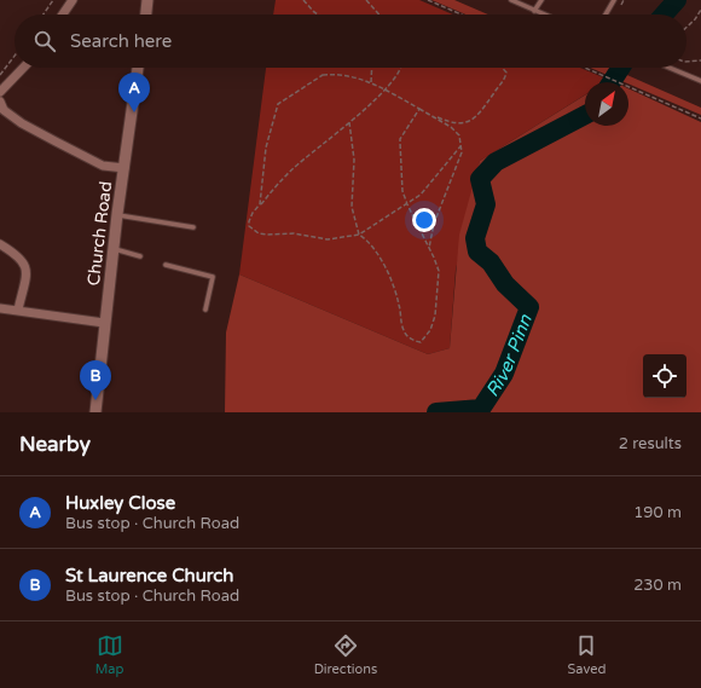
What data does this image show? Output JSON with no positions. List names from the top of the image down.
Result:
{
  "streets": {
    "street": ["Church Road"]
  },
  "water": ["River Pinn"],
  "north": "top right",
  "page": {
    "search": "Search here",
    "pins": ["A", "B"],
    "heading": ["Nearby", "2 results"],
    "list": [
      {
        "mark": "A",
        "name": "Huxley Close",
        "note": "Bus stop · Church Road",
        "value": "190 m"
      },
      {
        "mark": "B",
        "name": "St Laurence Church",
        "note": "Bus stop · Church Road",
        "value": "230 m"
      }
    ],
    "nav": ["Map", "Directions", "Saved"]
  }
}
